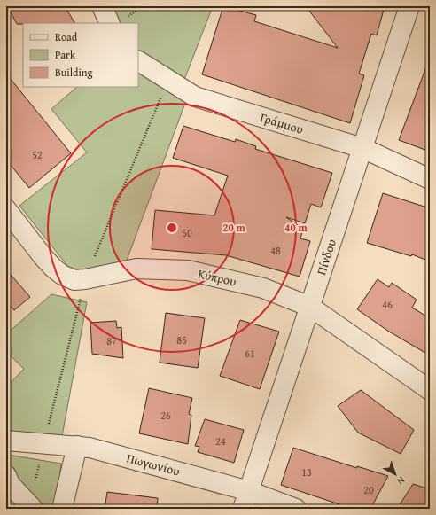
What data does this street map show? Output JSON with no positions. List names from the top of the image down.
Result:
{
  "streets": {
    "street": [
      "Γράμμου",
      "Πίνδου",
      "Κύπρου",
      "Πωγωνίου"
    ]
  },
  "crossings": [
    ["Γράμμου", "Πίνδου"],
    ["Πίνδου", "Κύπρου"],
    ["Πίνδου", "Πωγωνίου"]
  ],
  "house_numbers": [
    "52",
    "50",
    "48",
    "46",
    "85",
    "87",
    "61",
    "26",
    "24",
    "13",
    "20"
  ],
  "legend": ["Road", "Park", "Building"],
  "north": "bottom right",
  "rings": ["20 m", "40 m"]
}
